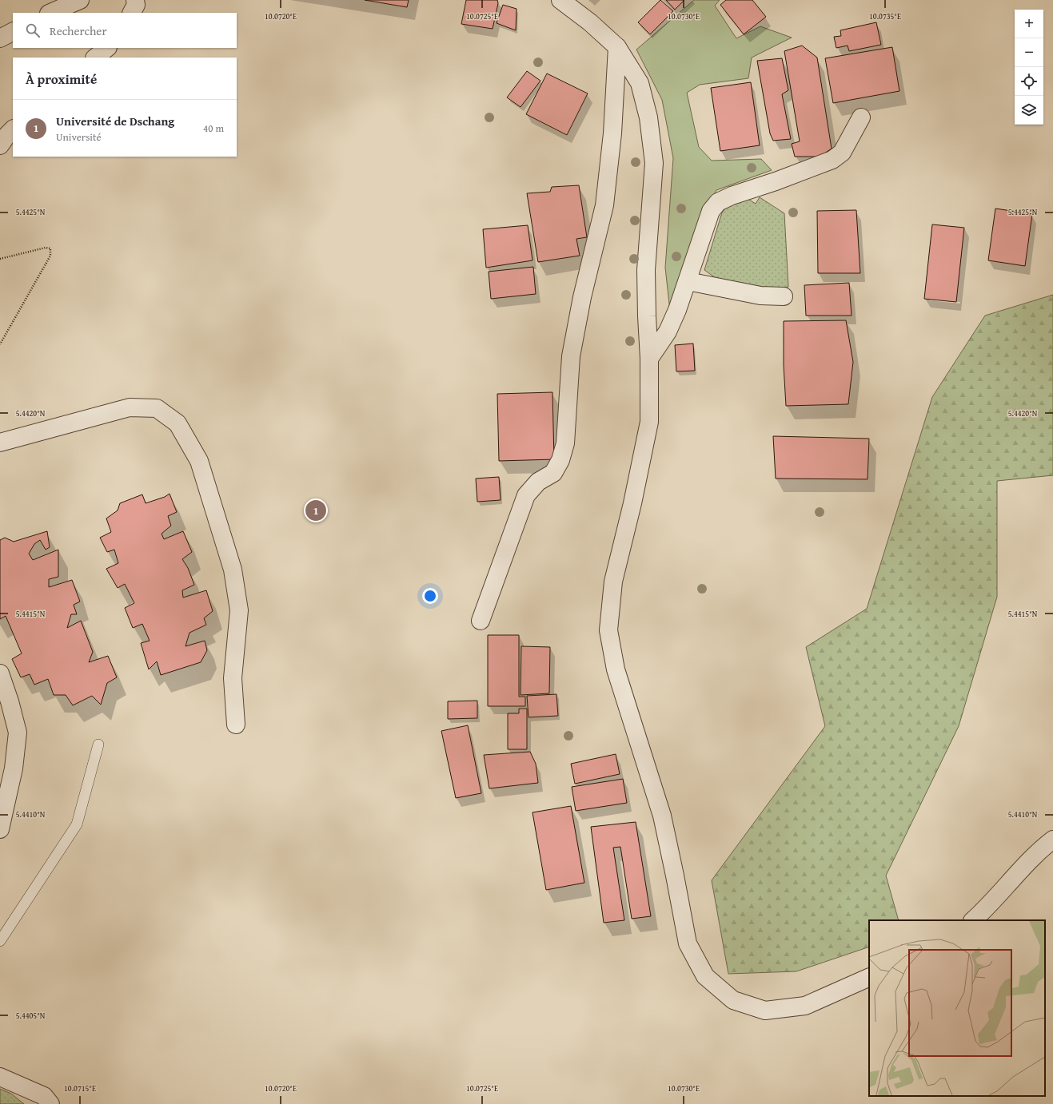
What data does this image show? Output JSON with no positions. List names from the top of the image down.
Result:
{
  "page": {
    "map_buttons": ["+", "−"],
    "search": "Rechercher",
    "heading": "À proximité",
    "list": [
      {
        "mark": "1",
        "name": "Université de Dschang",
        "note": "Université",
        "value": "40 m"
      }
    ],
    "pins": "1"
  },
  "coordinates": [
    "10.0720°E",
    "10.0725°E",
    "10.0730°E",
    "10.0735°E",
    "5.4425°N",
    "5.4420°N",
    "5.4415°N",
    "5.4410°N",
    "5.4405°N",
    "10.0715°E"
  ]
}
